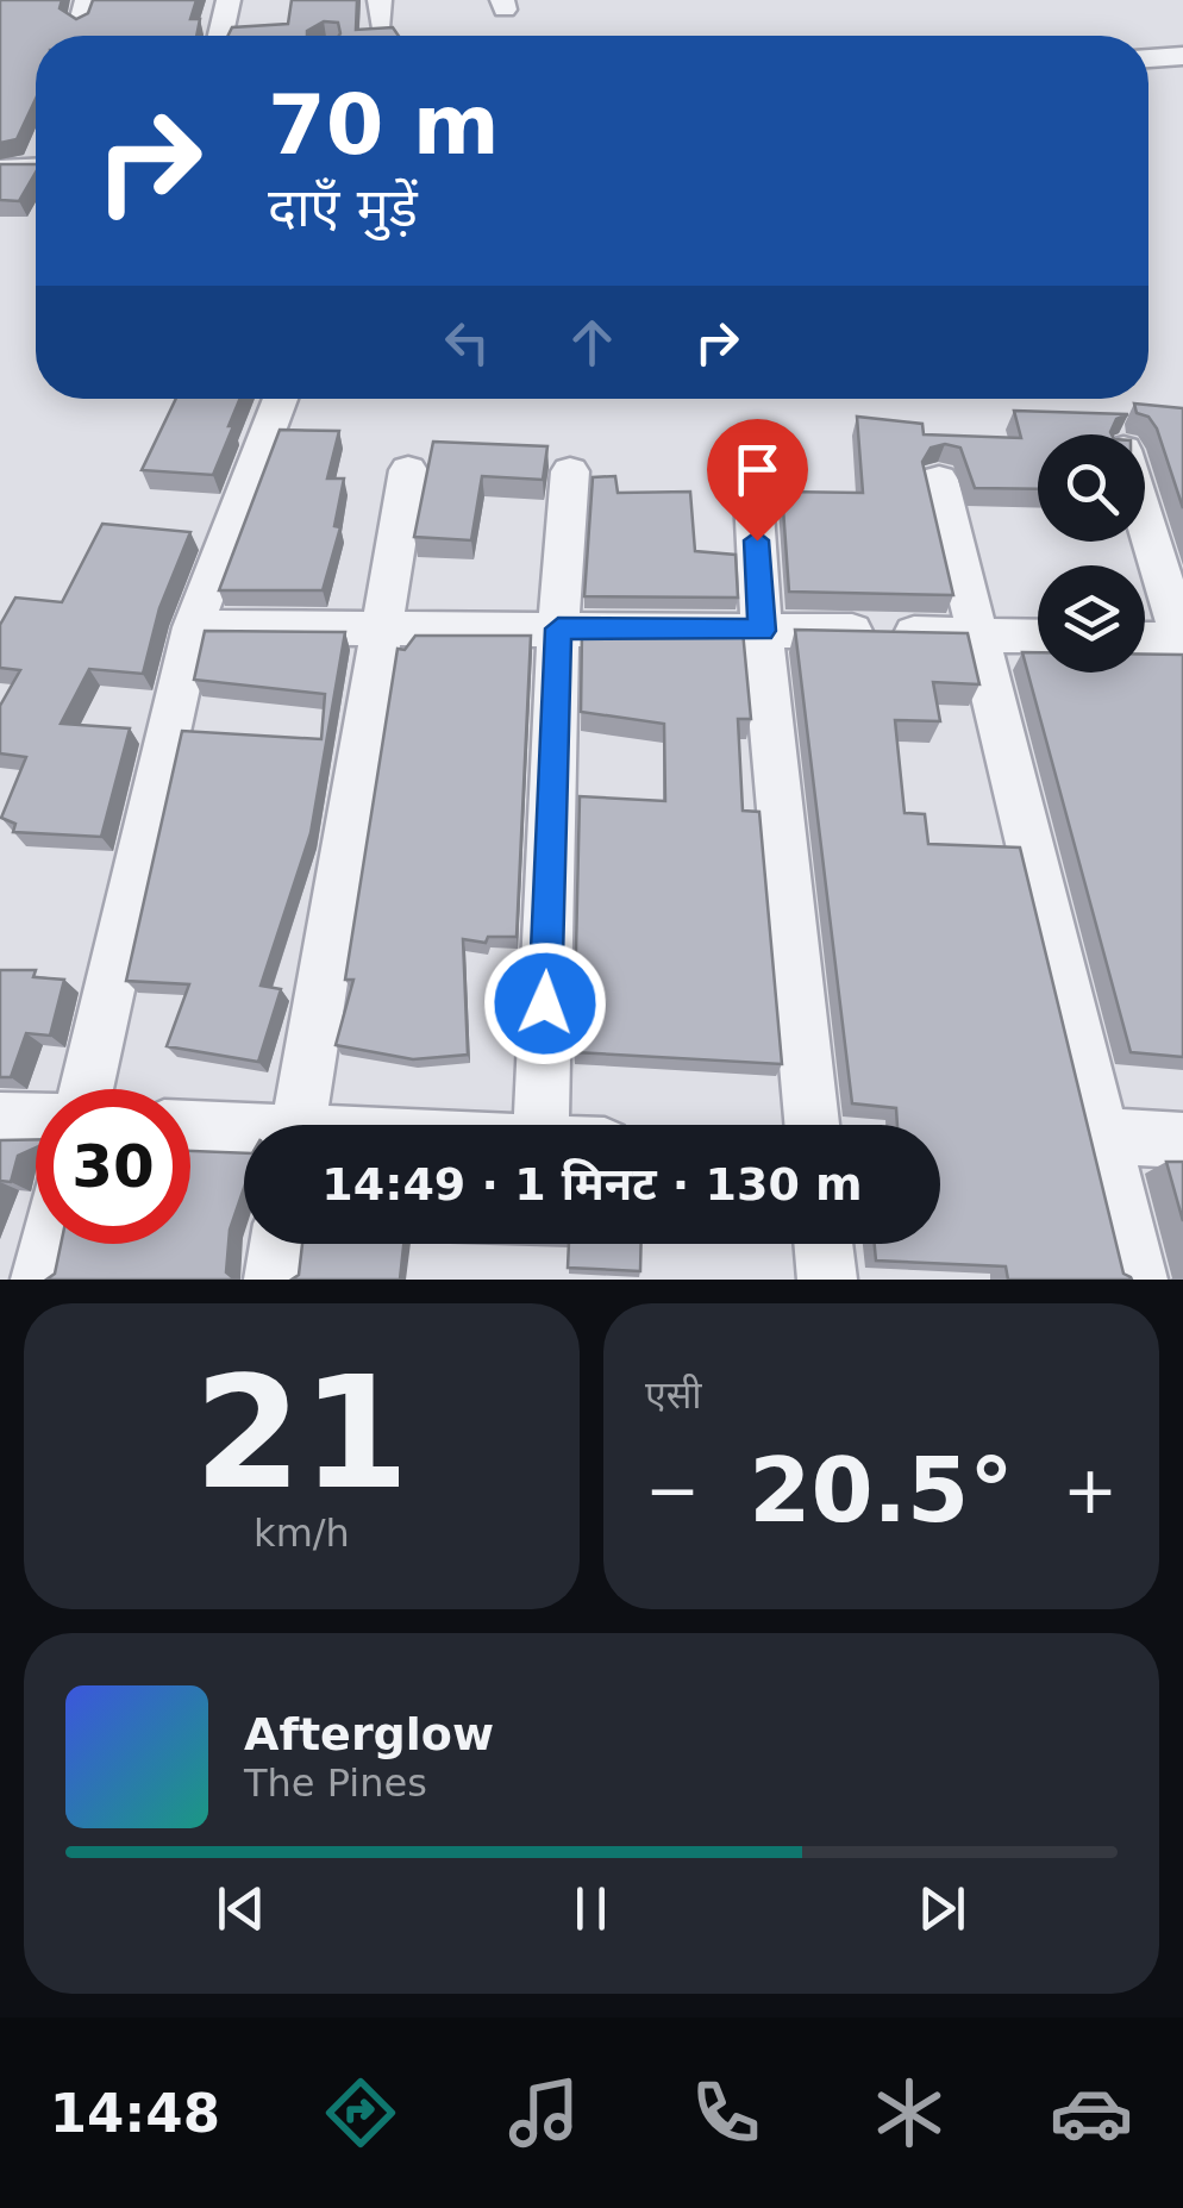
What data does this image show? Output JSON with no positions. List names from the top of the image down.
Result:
{
  "page": {
    "turn": ["70 m", "दाएँ मुड़ें"],
    "limit": "30",
    "trip": "14:49 · 1 मिनट · 130 m",
    "tile": [
      ["21", "km/h"],
      "एसी"
    ],
    "heat": ["−", "20.5°", "+"],
    "song": ["Afterglow", "The Pines"],
    "tabs": "14:48"
  }
}
